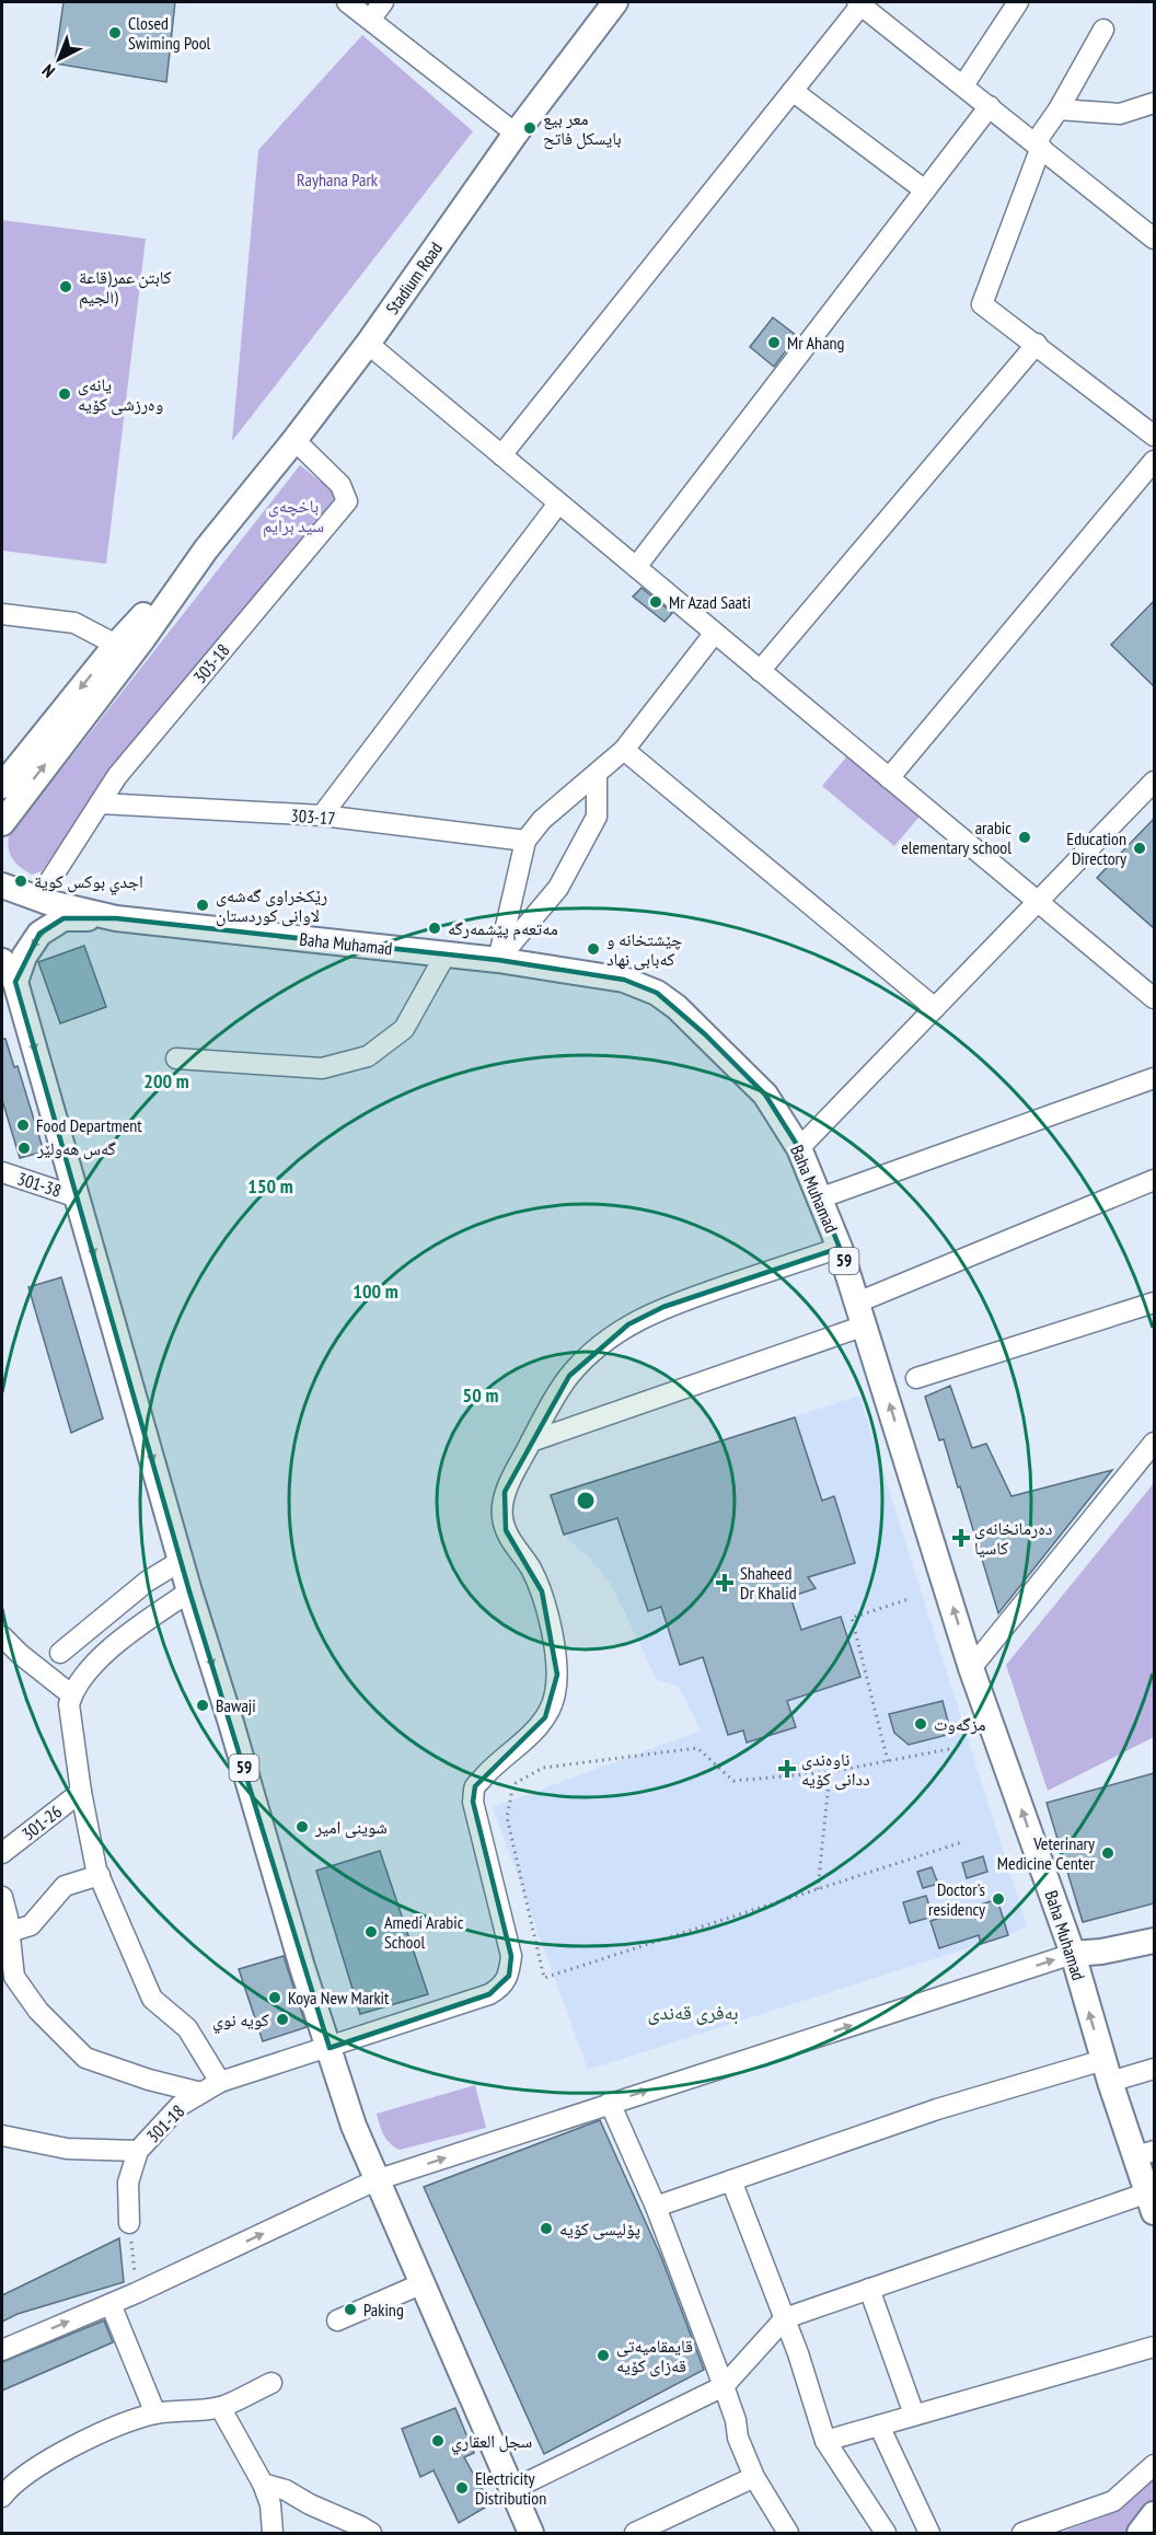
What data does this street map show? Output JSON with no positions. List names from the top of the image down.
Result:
{
  "streets": {
    "main road": ["Stadium Road", "Baha Muhamad", "59"],
    "street": [
      "303-18",
      "303-17",
      "301-38",
      "301-26",
      "301-18"
    ]
  },
  "crossings": [
    ["Stadium Road", "303-18"],
    ["303-18", "303-17"],
    ["303-18", "Baha Muhamad"],
    ["Baha Muhamad", "301-18"],
    ["301-38", "59"],
    ["59", "301-18"]
  ],
  "one_way": ["Baha Muhamad"],
  "districts": ["بەفری قەندی"],
  "parks": ["Rayhana Park", "باخچه‌ی سید برایم"],
  "places": {
    "other": [
      "Closed Swiming Pool",
      "معر بيع بايسكل فاتح",
      "كابتن عمر(قاعة الجيم)",
      "Mr Ahang",
      "یانه‌ی وه‌رزشی كۆیه‌",
      "Mr Azad Saati",
      "arabic elementary school",
      "Education Directory",
      "اجدي بوكس كوية",
      "رێكخراوی گه‌شه‌ی لاوانی كوردستان",
      "مەتعەم پێشمەرگە",
      "چێشتخانە و کەبابی نھاد",
      "Food Department",
      "گەس هەولێر",
      "Bawaji",
      "مزگه‌وت",
      "شوينى امير",
      "Veterinary Medicine Center",
      "Doctor's residency",
      "Amedi Arabic School",
      "Koya New Markit",
      "كويه نوي",
      "پۆلیسی كۆیه‌",
      "Paking",
      "قایمقامیه‌تی قه‌زای كۆیه‌",
      "سجل العقاري",
      "Electricity Distribution"
    ],
    "health": ["دەرمانخانەی کاسیا", "Shaheed Dr Khalid", "ناوەندی ددانی کۆیە"]
  },
  "north": "bottom left",
  "rings": [
    "200 m",
    "150 m",
    "100 m",
    "50 m"
  ]
}
